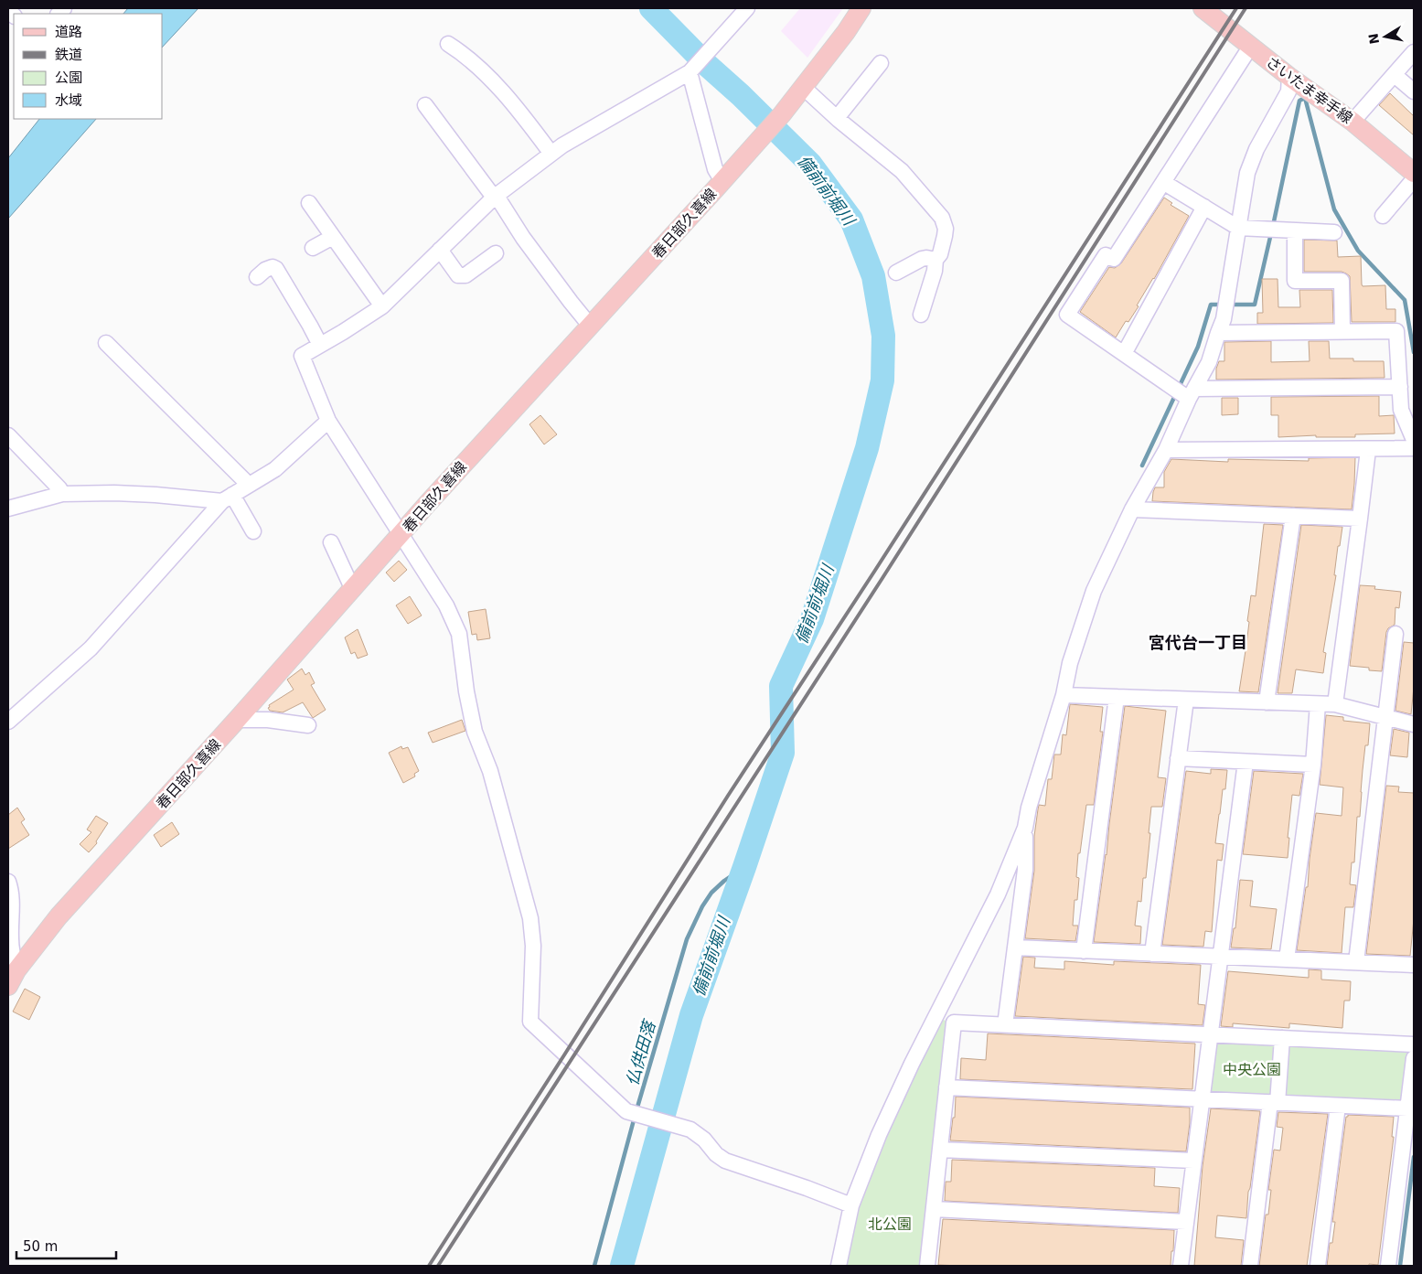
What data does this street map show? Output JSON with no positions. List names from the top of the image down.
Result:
{
  "streets": {
    "main road": ["さいたま幸手線", "春日部久喜線"]
  },
  "districts": ["宮代台一丁目"],
  "water": ["備前前堀川", "仏供田落"],
  "parks": ["中央公園", "北公園"],
  "legend": [
    "道路",
    "鉄道",
    "公園",
    "水域"
  ],
  "scale_bar": "50 m",
  "north": "left"
}
